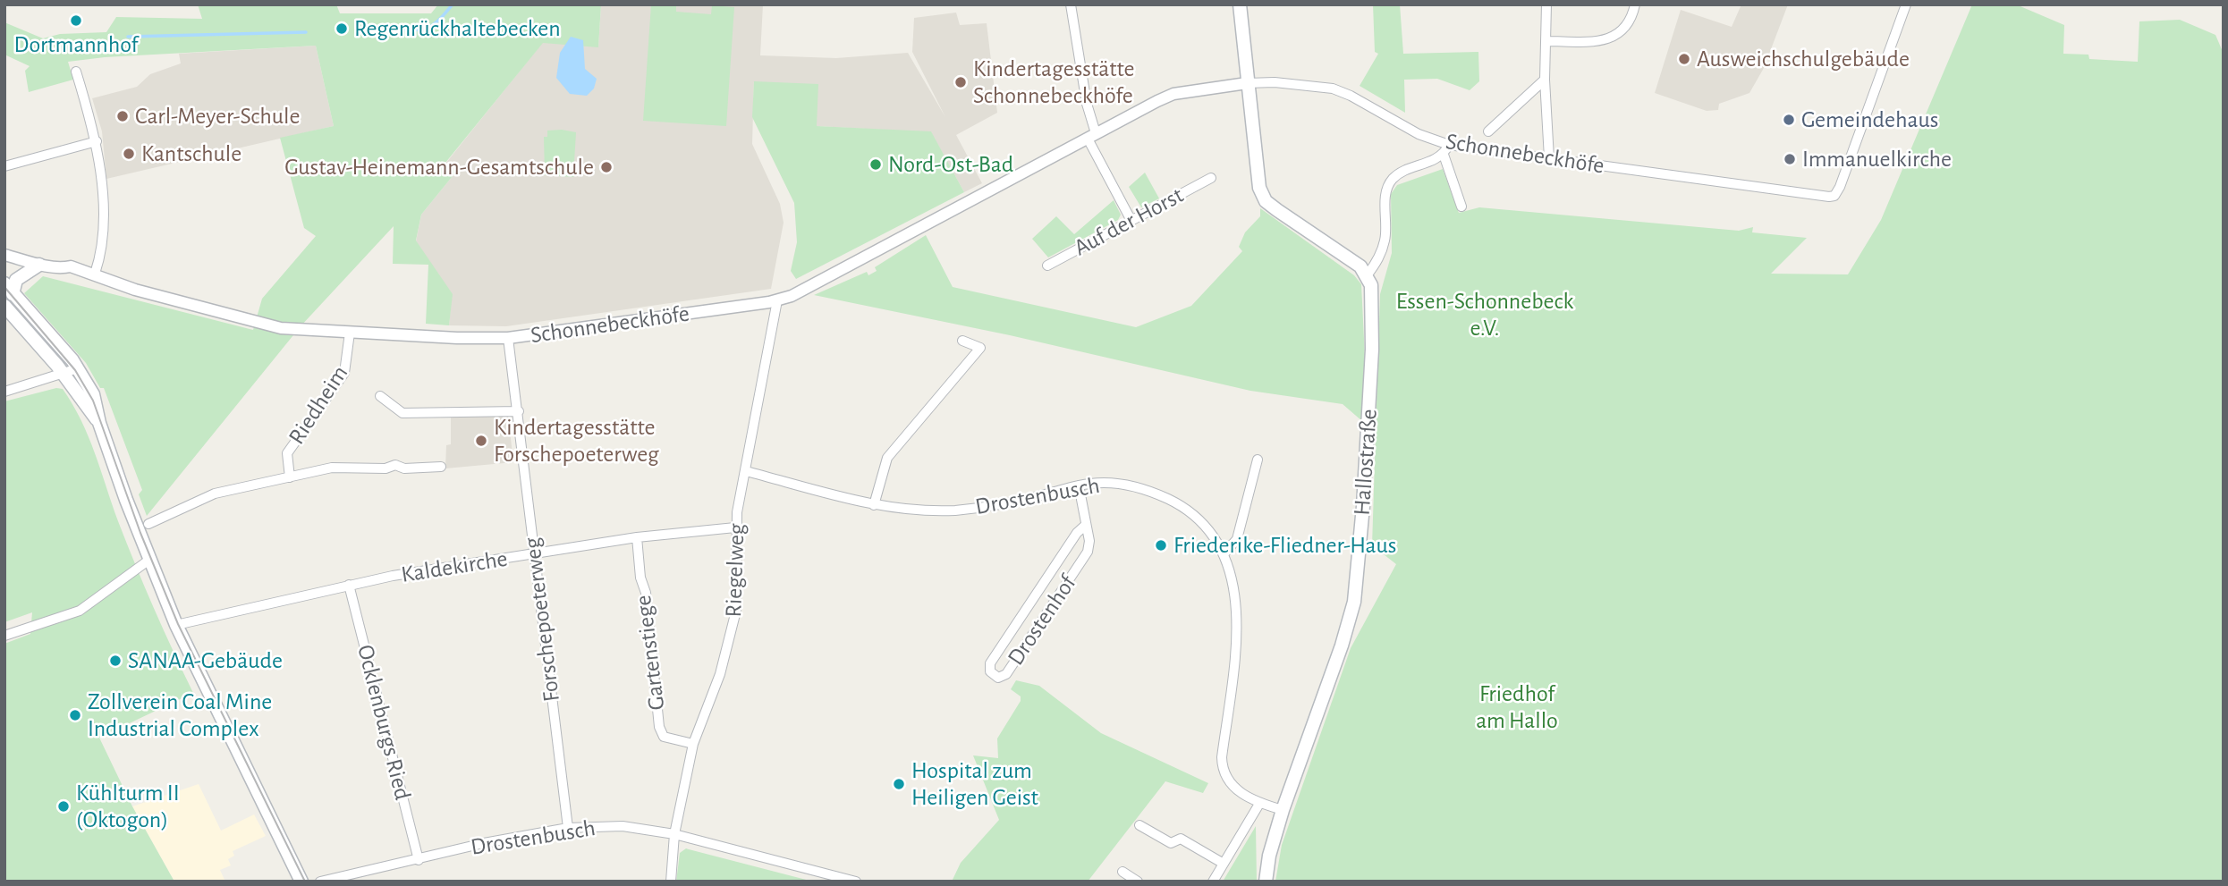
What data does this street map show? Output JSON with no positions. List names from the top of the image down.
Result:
{
  "streets": {
    "main road": ["Hallostraße"],
    "street": [
      "Schonnebeckhöfe",
      "Auf der Horst",
      "Riedheim",
      "Drostenbusch",
      "Kaldekirche",
      "Riegelweg",
      "Forschepoeterweg",
      "Drostenhof",
      "Gartenstiege",
      "Ocklenburgs Ried"
    ]
  },
  "crossings": [
    ["Schonnebeckhöfe", "Riedheim"],
    ["Schonnebeckhöfe", "Riegelweg"],
    ["Schonnebeckhöfe", "Forschepoeterweg"],
    ["Hallostraße", "Drostenbusch"],
    ["Drostenbusch", "Riegelweg"],
    ["Drostenbusch", "Forschepoeterweg"],
    ["Drostenbusch", "Drostenhof"],
    ["Drostenbusch", "Ocklenburgs Ried"],
    ["Kaldekirche", "Riegelweg"],
    ["Kaldekirche", "Forschepoeterweg"],
    ["Kaldekirche", "Gartenstiege"],
    ["Kaldekirche", "Ocklenburgs Ried"],
    ["Riegelweg", "Gartenstiege"]
  ],
  "parks": ["Essen-Schonnebeck e.V.", "Friedhof am Hallo"],
  "places": [
    "Dortmannhof",
    "Regenrückhaltebecken",
    "Ausweichschulgebäude",
    "Kindertagesstätte Schonnebeckhöfe",
    "Carl-Meyer-Schule",
    "Gemeindehaus",
    "Kantschule",
    "Immanuelkirche",
    "Nord-Ost-Bad",
    "Gustav-Heinemann-Gesamtschule",
    "Kindertagesstätte Forschepoeterweg",
    "Friederike-Fliedner-Haus",
    "SANAA-Gebäude",
    "Zollverein Coal Mine Industrial Complex",
    "Hospital zum Heiligen Geist",
    "Kühlturm II (Oktogon)"
  ]
}
